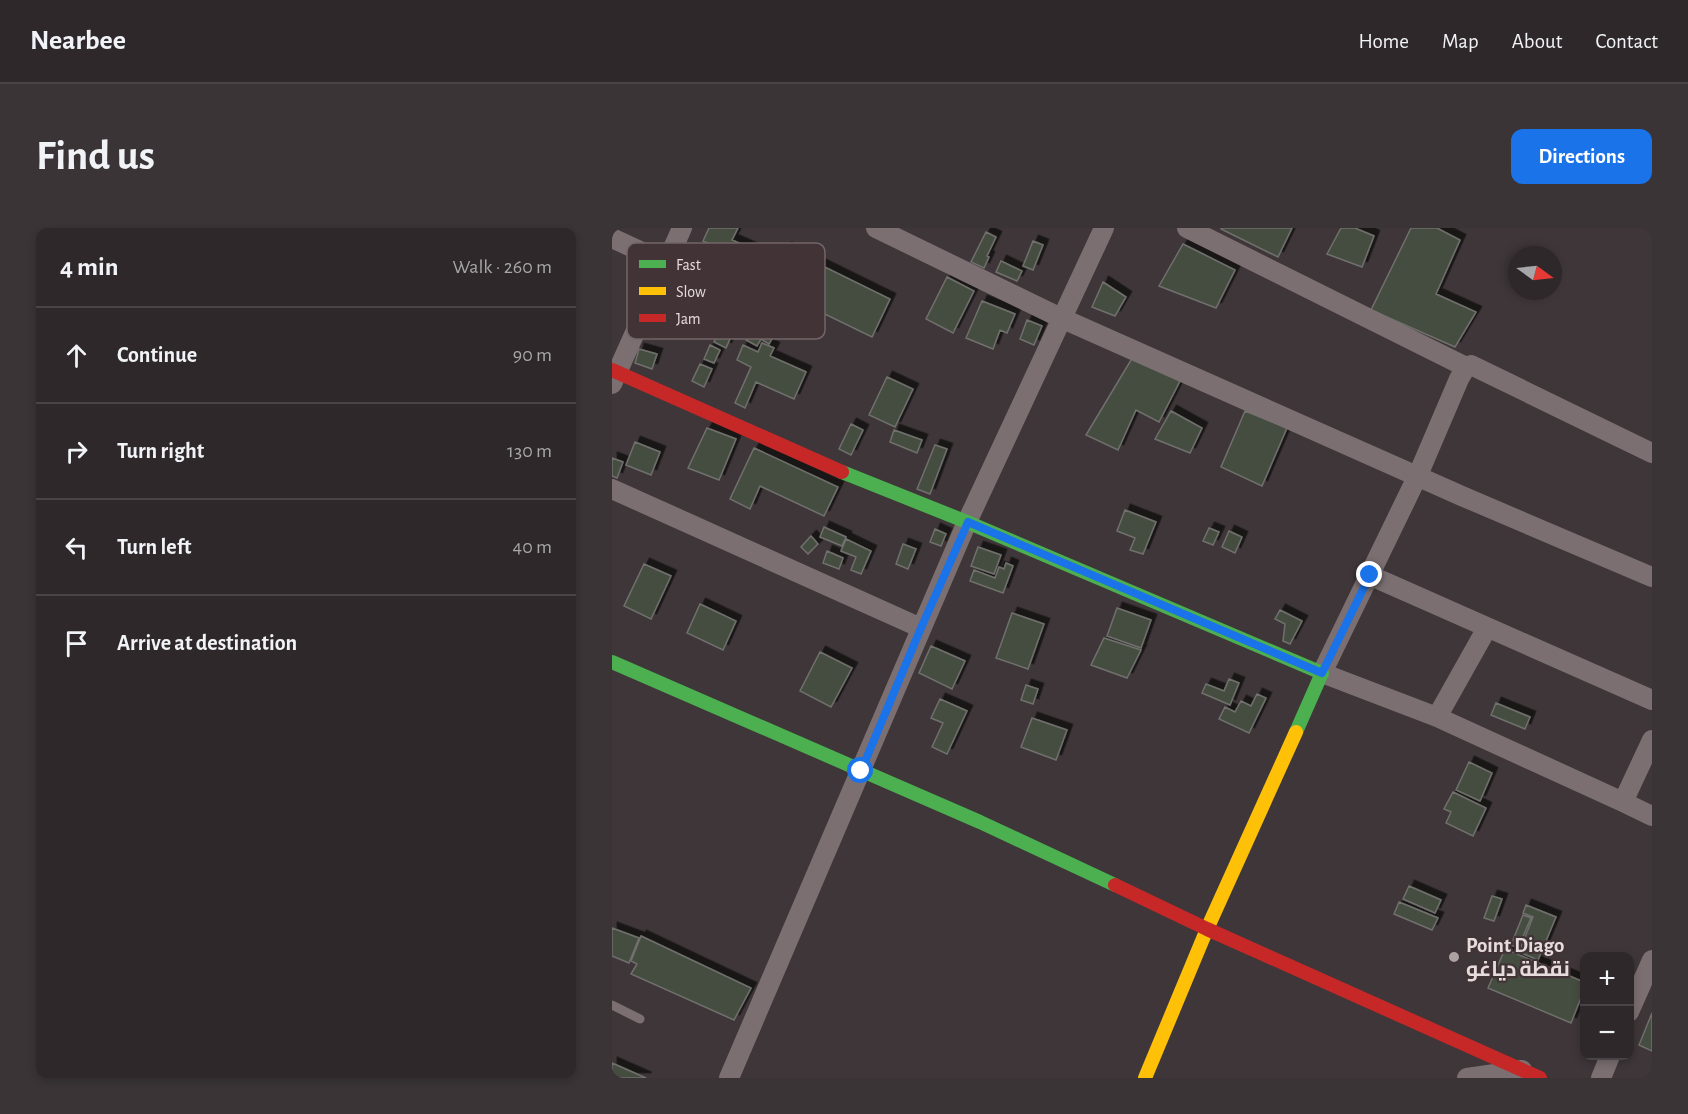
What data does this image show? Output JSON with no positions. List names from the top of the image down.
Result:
{
  "places": ["Point Diago نقطة دياغو"],
  "legend": ["Fast", "Slow", "Jam"],
  "north": "right",
  "page": {
    "header": "Nearbee",
    "nav": [
      "Home",
      "Map",
      "About",
      "Contact"
    ],
    "buttons": "Directions",
    "title": "Find us",
    "heading": ["4 min", "Walk · 260 m"],
    "list": [
      ["Continue", "90 m"],
      ["Turn right", "130 m"],
      ["Turn left", "40 m"],
      "Arrive at destination"
    ],
    "map_buttons": ["+", "−"]
  }
}
